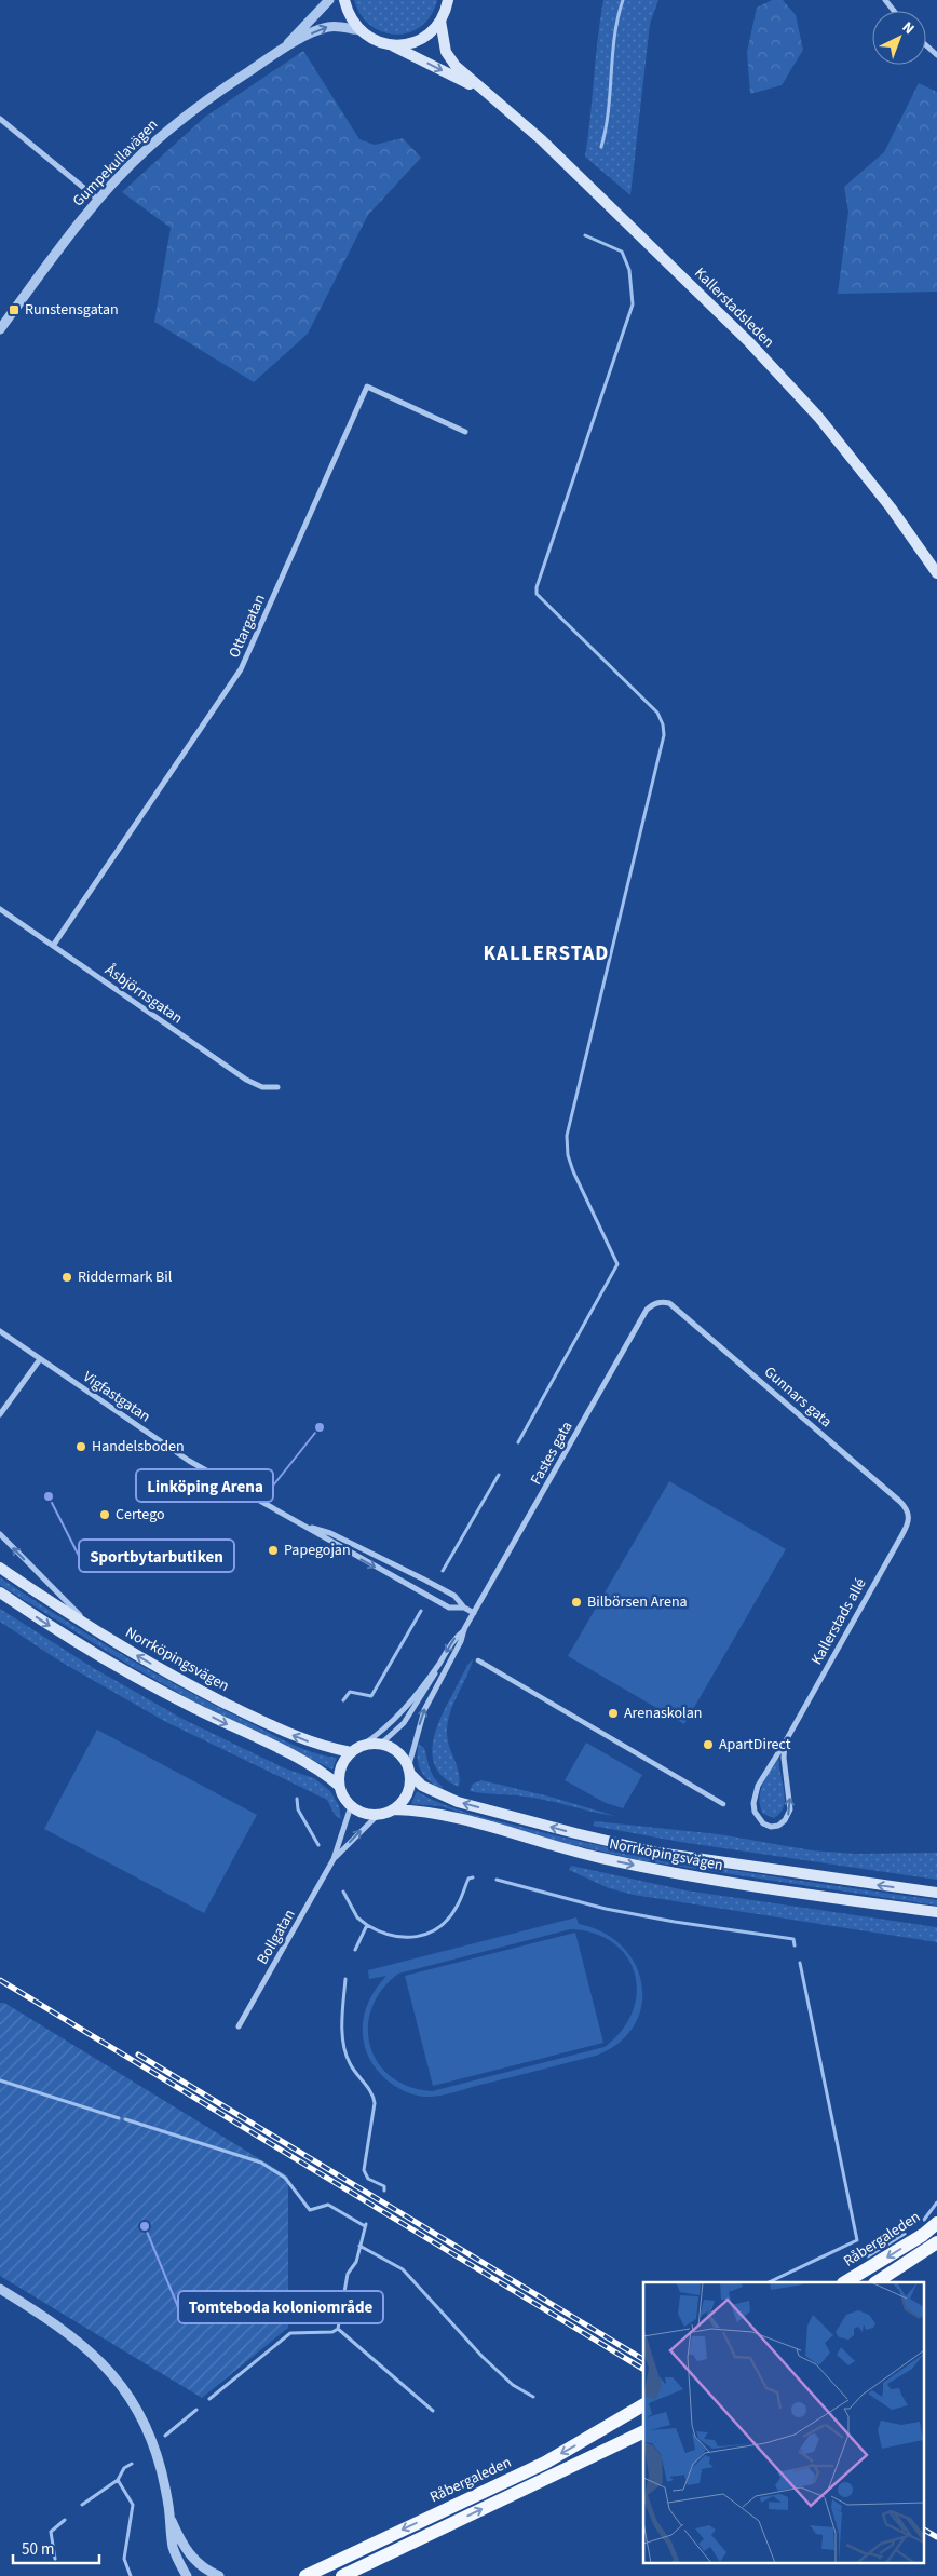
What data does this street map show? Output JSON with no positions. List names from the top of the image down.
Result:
{
  "streets": {
    "main road": ["Kallerstadsleden", "Norrköpingsvägen", "Råbergaleden"],
    "street": [
      "Gumpekullavägen",
      "Ottargatan",
      "Åsbjörnsgatan",
      "Vigfastgatan",
      "Gunnars gata",
      "Fastes gata",
      "Kallerstads allé",
      "Bollgatan"
    ]
  },
  "crossings": [
    ["Gumpekullavägen", "Kallerstadsleden"],
    ["Ottargatan", "Åsbjörnsgatan"],
    ["Vigfastgatan", "Fastes gata"],
    ["Gunnars gata", "Fastes gata"],
    ["Gunnars gata", "Kallerstads allé"],
    ["Fastes gata", "Norrköpingsvägen"],
    ["Fastes gata", "Bollgatan"],
    ["Norrköpingsvägen", "Bollgatan"]
  ],
  "districts": ["KALLERSTAD"],
  "places": {
    "transit": ["Runstensgatan"],
    "other": [
      "Riddermark Bil",
      "Linköping Arena",
      "Handelsboden",
      "Sportbytarbutiken",
      "Certego",
      "Papegojan",
      "Bilbörsen Arena",
      "Arenaskolan",
      "ApartDirect",
      "Tomteboda koloniområde"
    ]
  },
  "scale_bar": "50 m",
  "north": "top right"
}
